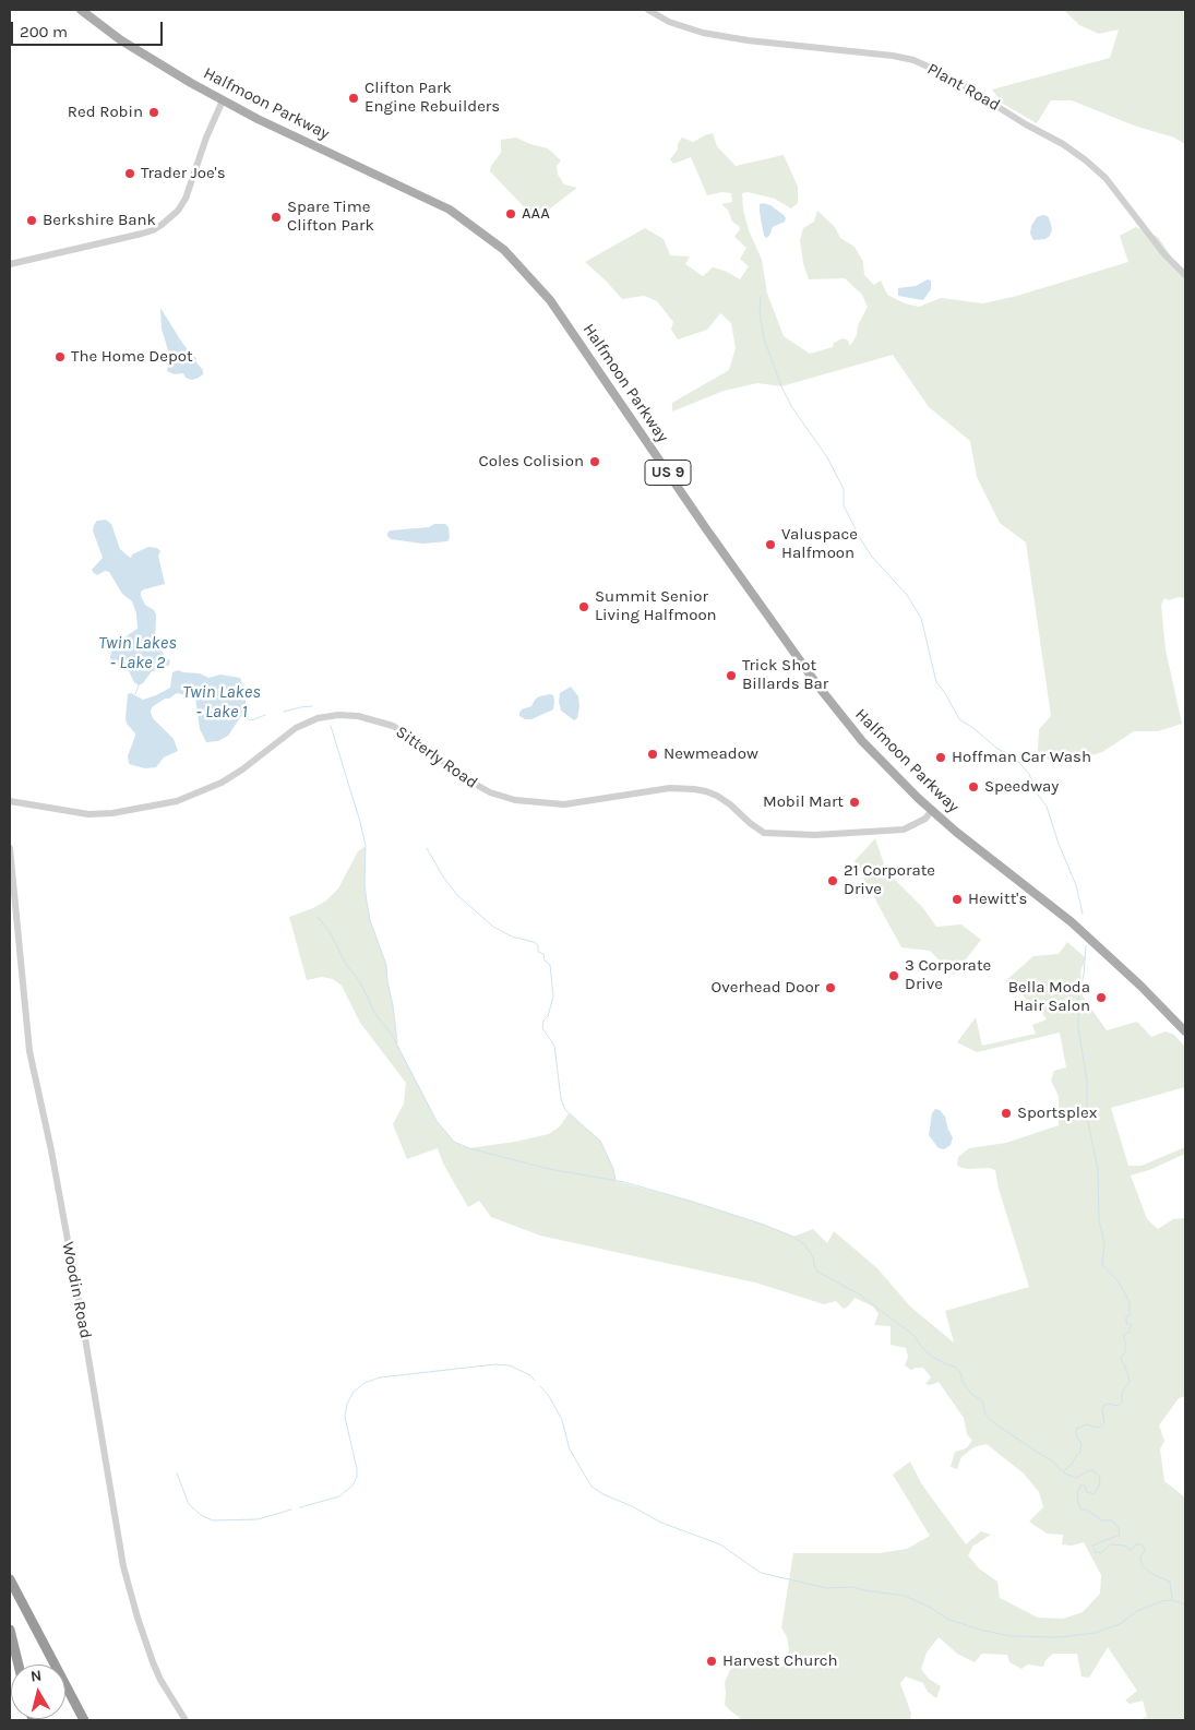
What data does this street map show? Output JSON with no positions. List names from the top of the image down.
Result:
{
  "streets": {
    "main road": ["Halfmoon Parkway", "US 9"],
    "street": ["Plant Road", "Sitterly Road", "Woodin Road"]
  },
  "crossings": [
    ["Halfmoon Parkway", "Sitterly Road"]
  ],
  "water": ["Twin Lakes - Lake 2", "Twin Lakes - Lake 1"],
  "places": [
    "Clifton Park Engine Rebuilders",
    "Red Robin",
    "Trader Joe's",
    "AAA",
    "Spare Time Clifton Park",
    "Berkshire Bank",
    "The Home Depot",
    "Coles Colision",
    "Valuspace Halfmoon",
    "Summit Senior Living Halfmoon",
    "Trick Shot Billards Bar",
    "Newmeadow",
    "Hoffman Car Wash",
    "Speedway",
    "Mobil Mart",
    "21 Corporate Drive",
    "Hewitt's",
    "3 Corporate Drive",
    "Overhead Door",
    "Bella Moda Hair Salon",
    "Sportsplex",
    "Harvest Church"
  ],
  "scale_bar": "200 m",
  "north": "top"
}
